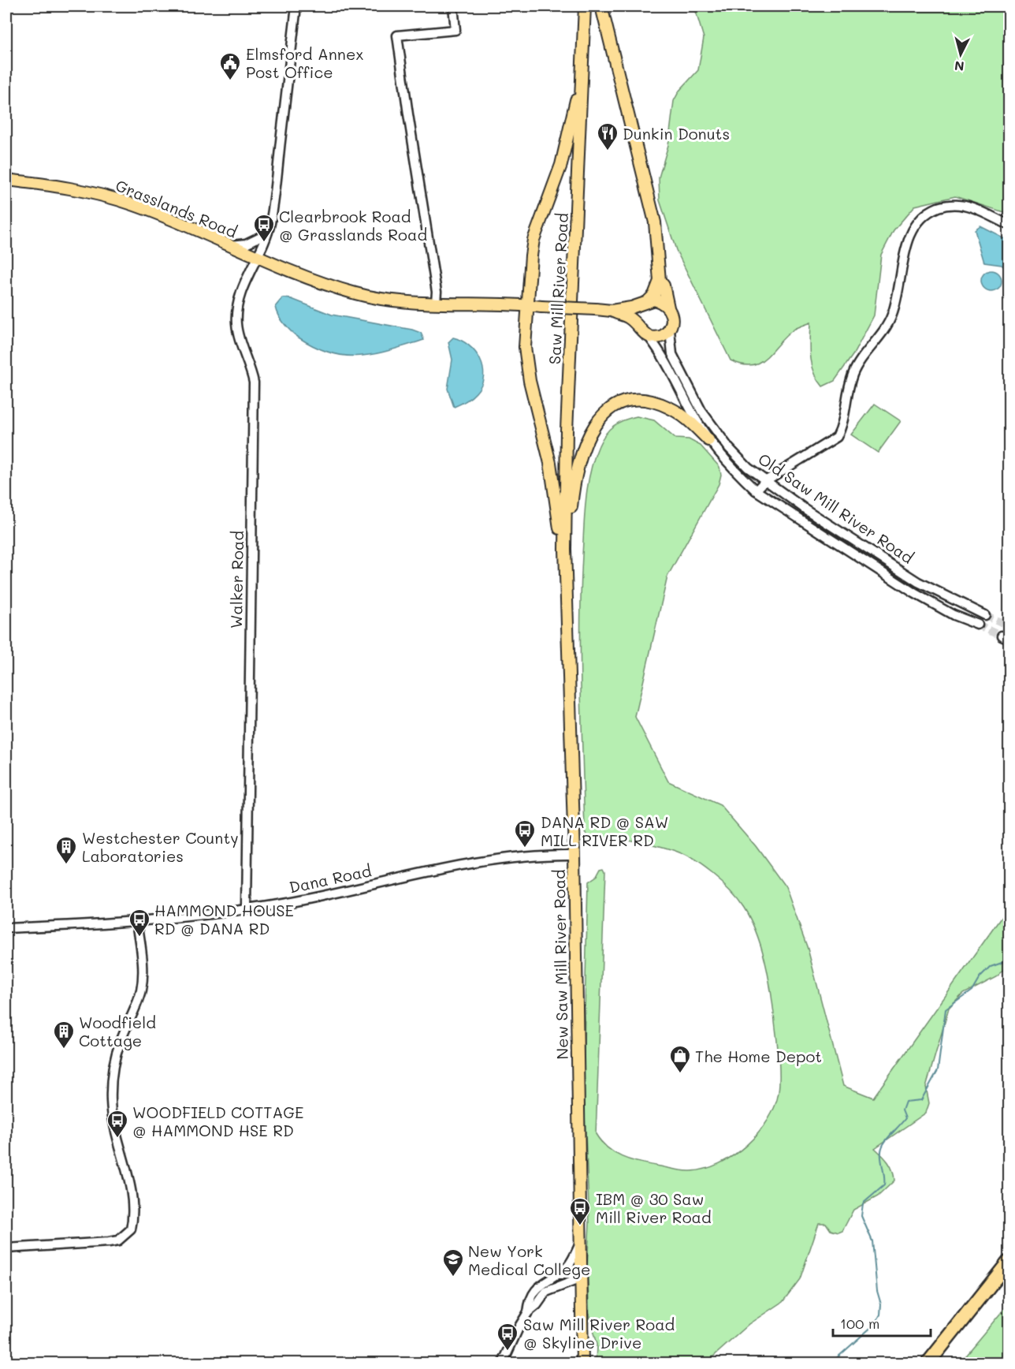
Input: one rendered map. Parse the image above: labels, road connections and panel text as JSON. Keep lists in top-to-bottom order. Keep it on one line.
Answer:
{"streets":{"main road":["Grasslands Road","Saw Mill River Road","Old Saw Mill River Road","New Saw Mill River Road"],"street":["Walker Road","Dana Road"]},"crossings":[["Grasslands Road","Old Saw Mill River Road"],["Grasslands Road","Walker Road"],["Saw Mill River Road","New Saw Mill River Road"],["Walker Road","Dana Road"],["Dana Road","New Saw Mill River Road"]],"places":{"public building":["Elmsford Annex Post Office"],"restaurant":["Dunkin Donuts"],"bus stop":["Clearbrook Road @ Grasslands Road","DANA RD @ SAW MILL RIVER RD","HAMMOND HOUSE RD @ DANA RD","WOODFIELD COTTAGE @ HAMMOND HSE RD","IBM @ 30 Saw Mill River Road","Saw Mill River Road @ Skyline Drive"],"building":["Westchester County Laboratories","Woodfield Cottage"],"shop":["The Home Depot"],"school or university":["New York Medical College"]},"scale_bar":"100 m","north":"bottom"}
